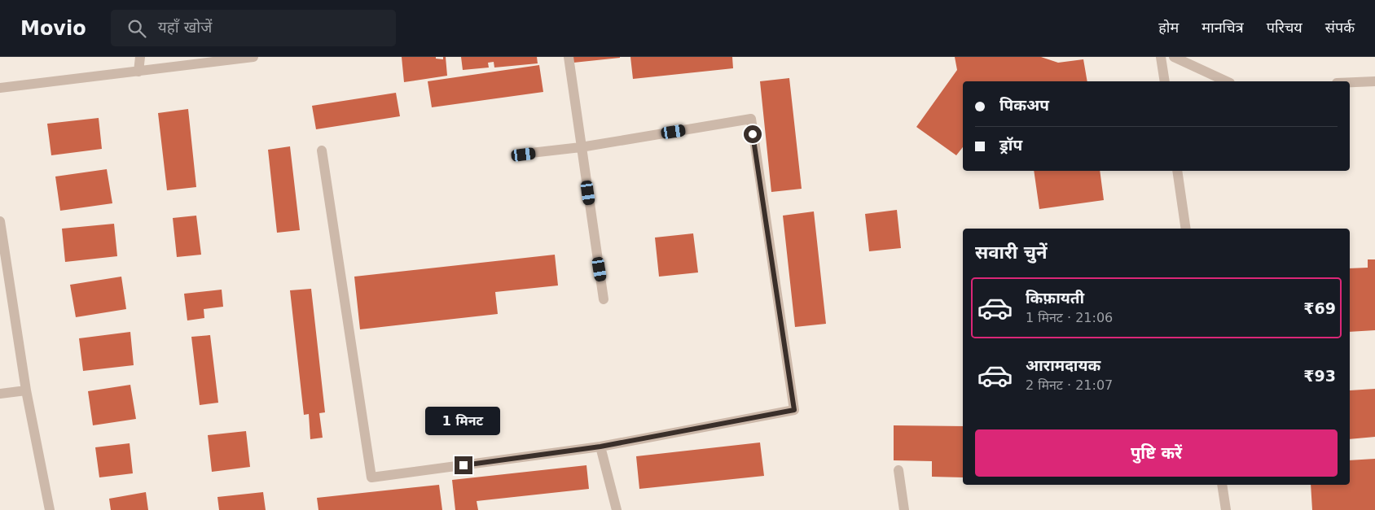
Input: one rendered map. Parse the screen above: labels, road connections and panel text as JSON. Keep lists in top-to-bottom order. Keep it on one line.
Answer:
{"page":{"header":"Movio","search":"यहाँ खोजें","nav":["होम","मानचित्र","परिचय","संपर्क"],"banner":["पिकअप","ड्रॉप"],"heading":"सवारी चुनें","list":[{"name":"किफ़ायती","note":"1 मिनट · 21:06","value":"₹69"},{"name":"आरामदायक","note":"2 मिनट · 21:07","value":"₹93"}],"bubble":"1 मिनट","buttons":"पुष्टि करें"}}
